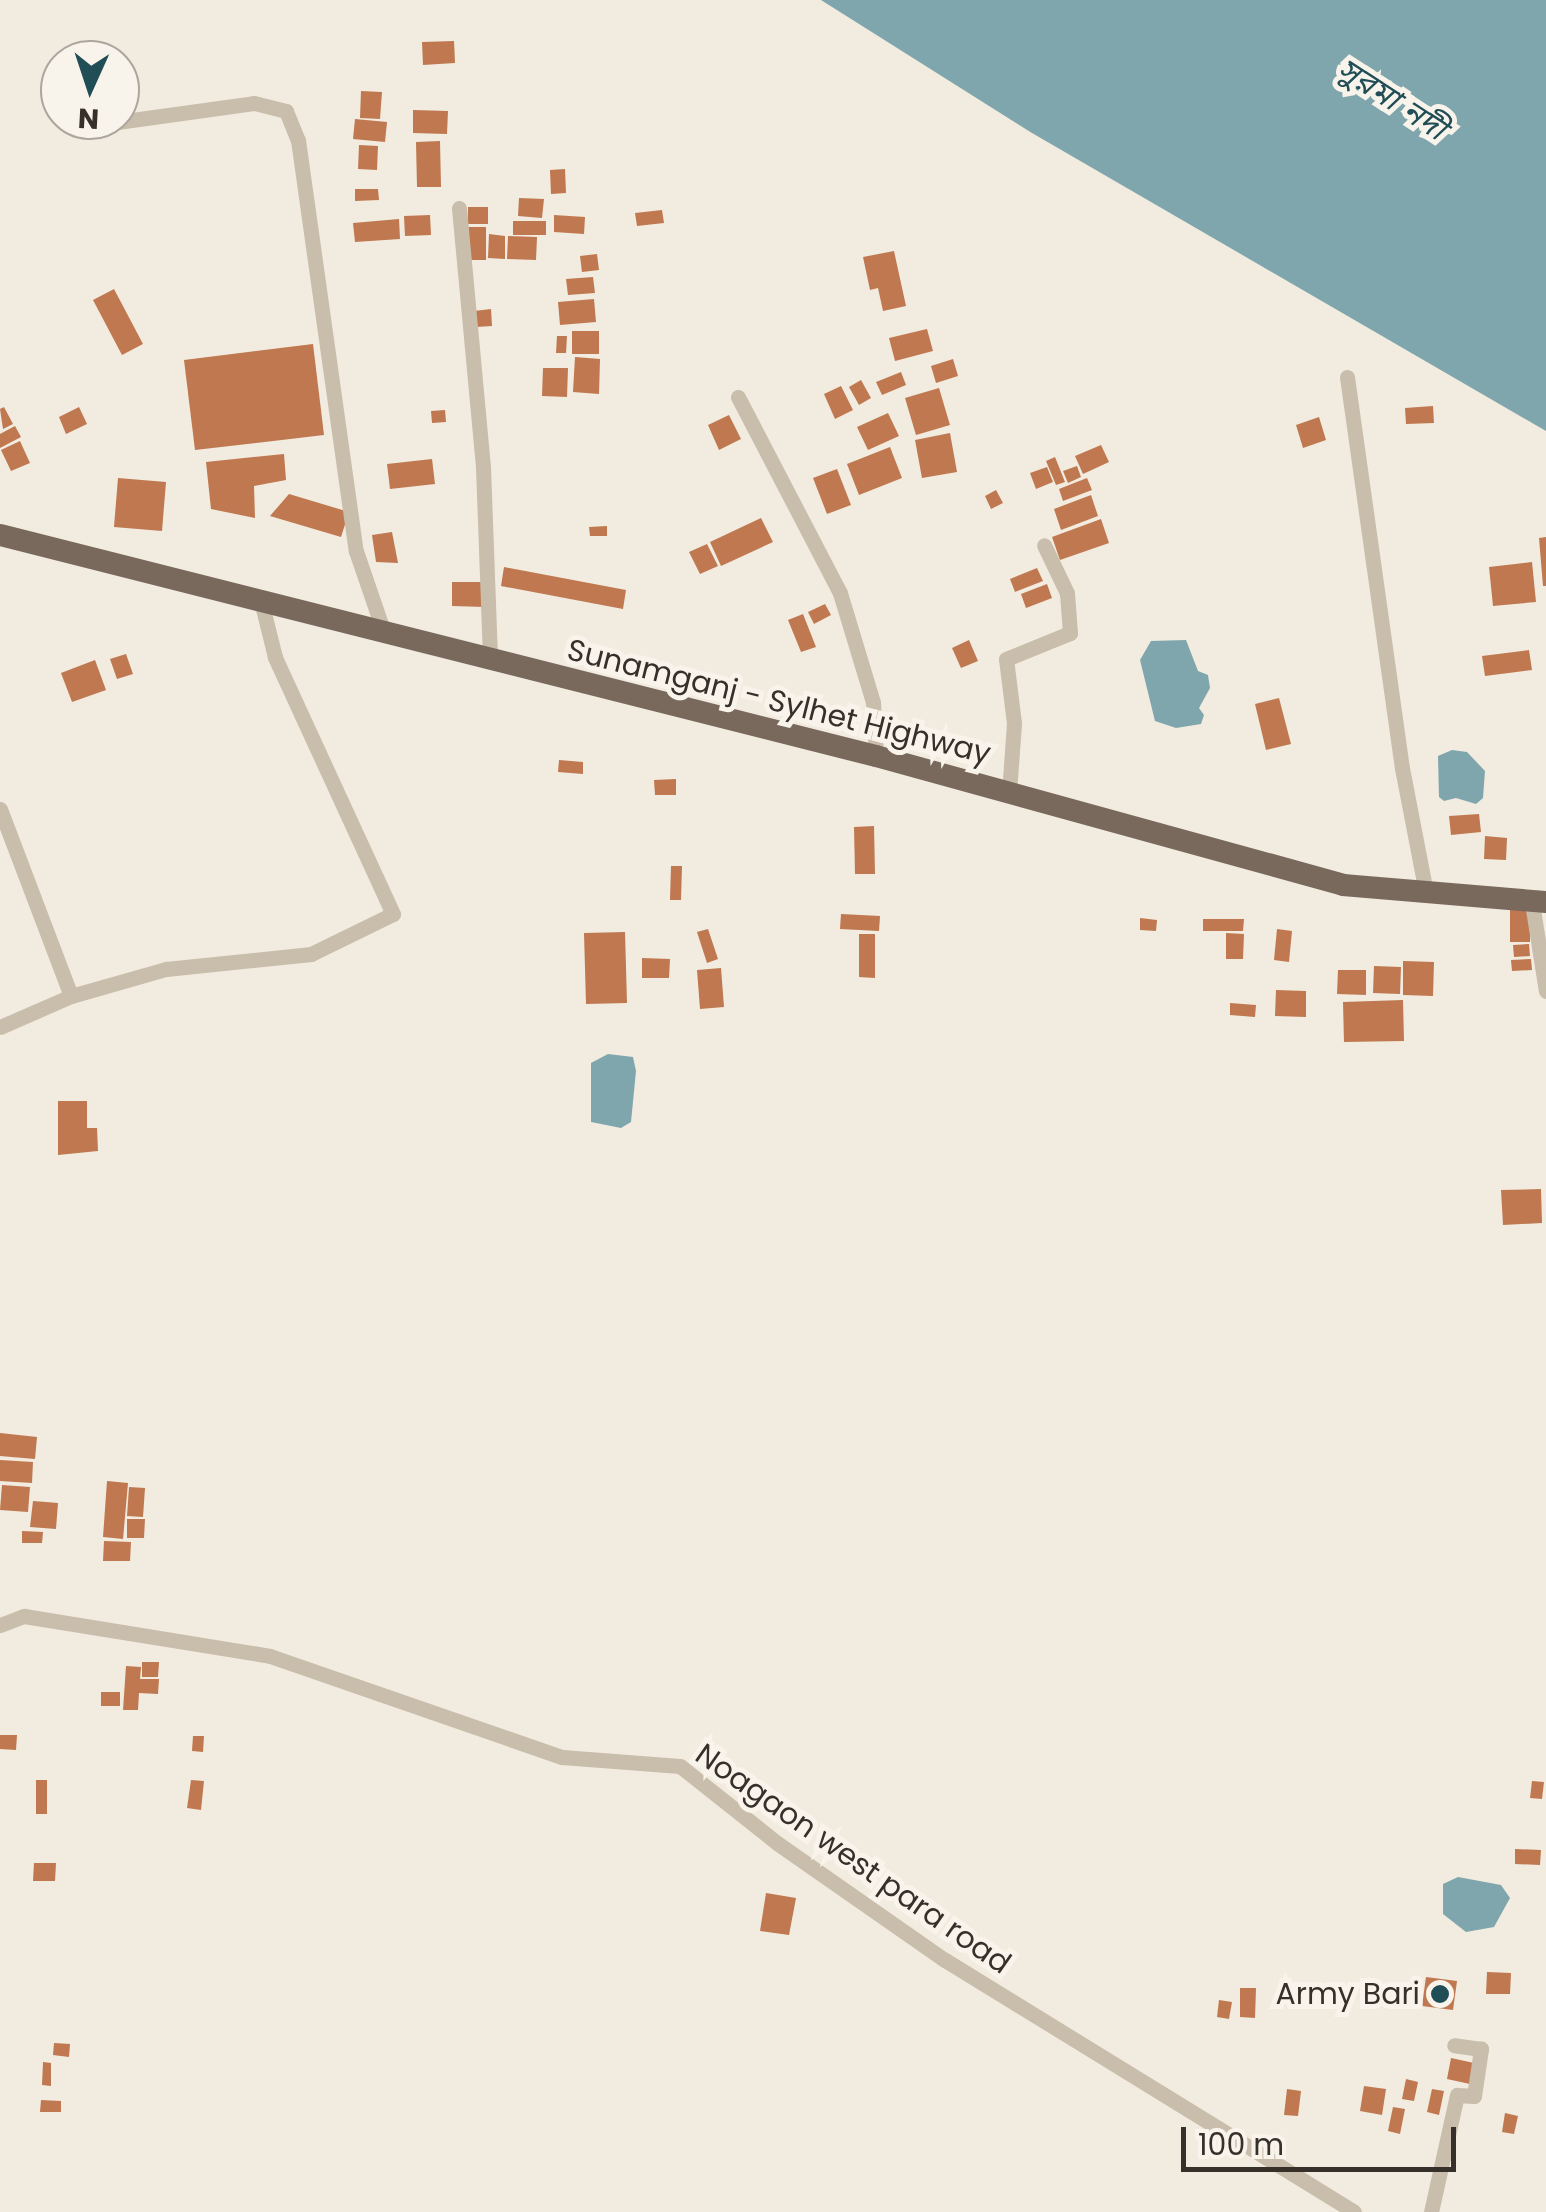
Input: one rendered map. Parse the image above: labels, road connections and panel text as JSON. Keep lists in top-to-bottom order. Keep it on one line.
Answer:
{"streets":{"main road":["Sunamganj - Sylhet Highway"],"street":["Noagaon west para road"]},"water":["সুরমা নদী"],"places":["Army Bari"],"scale_bar":"100 m","north":"bottom"}
